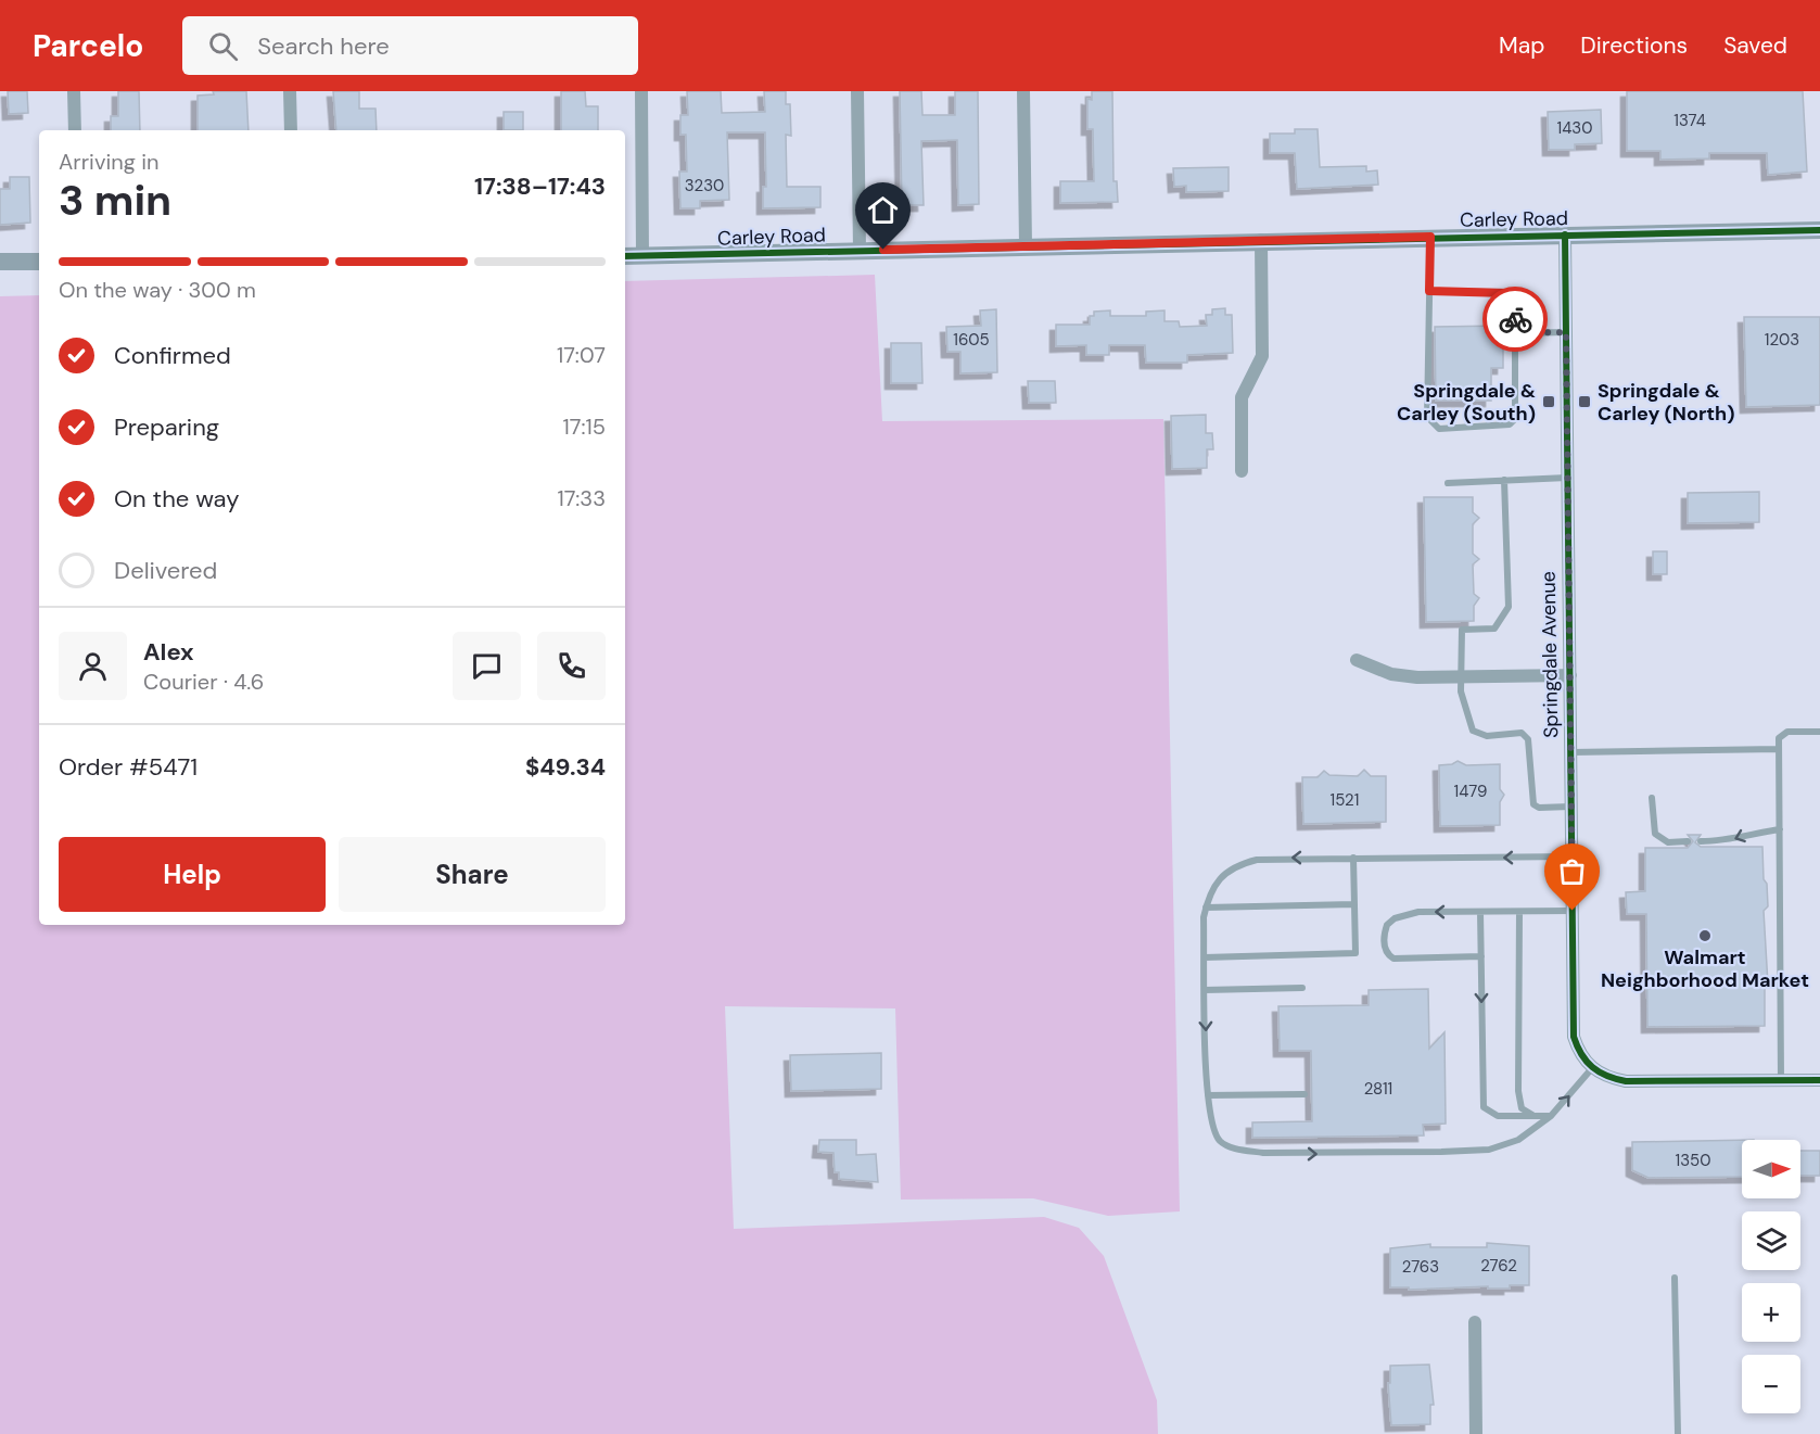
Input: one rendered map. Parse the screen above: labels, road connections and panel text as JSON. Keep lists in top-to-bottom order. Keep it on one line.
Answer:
{"streets":{"street":["Carley Road","Springdale Avenue"]},"crossings":[["Carley Road","Springdale Avenue"]],"places":{"transit":["Springdale & Carley (South)","Springdale & Carley (North)"],"other":["Walmart Neighborhood Market"]},"house_numbers":["1374","1430","3230","1605","1203","1479","1521","2811","1350","2762","2763"],"north":"right","page":{"header":"Parcelo","search":"Search here","nav":["Map","Directions","Saved"],"heading":["3 min","Arriving in","17:38–17:43"],"panel":["Alex","Courier · 4.6","Order #5471","$49.34"],"bar":"On the way · 300 m","list":[["Confirmed","17:07"],["Preparing","17:15"],["On the way","17:33"],"Delivered"],"buttons":["Help","Share"],"map_buttons":["+","−"]}}
